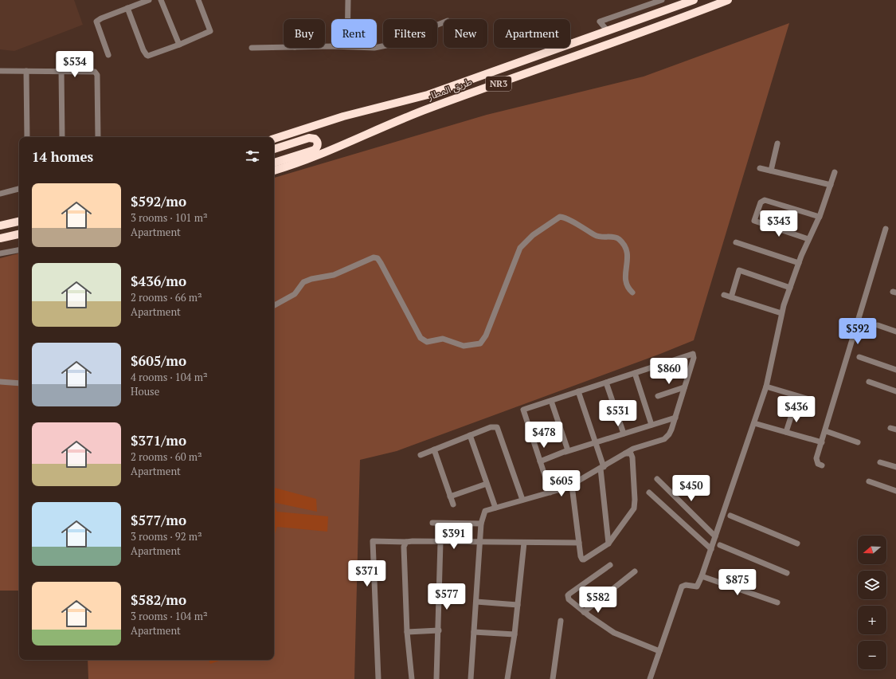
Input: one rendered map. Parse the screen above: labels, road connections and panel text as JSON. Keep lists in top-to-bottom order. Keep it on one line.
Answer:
{"streets":{"highway":["NR3","طريق المطار"]},"north":"left","page":{"chip":["Buy","Rent","Filters","New","Apartment"],"price":["$534","$343","$592","$860","$436","$531","$478","$605","$450","$391","$371","$875","$577","$582"],"heading":"14 homes","list":[{"name":"$592/mo","note":"3 rooms · 101 m² · Apartment"},{"name":"$436/mo","note":"2 rooms · 66 m² · Apartment"},{"name":"$605/mo","note":"4 rooms · 104 m² · House"},{"name":"$371/mo","note":"2 rooms · 60 m² · Apartment"},{"name":"$577/mo","note":"3 rooms · 92 m² · Apartment"},{"name":"$582/mo","note":"3 rooms · 104 m² · Apartment"}],"map_buttons":["+","−"]}}
